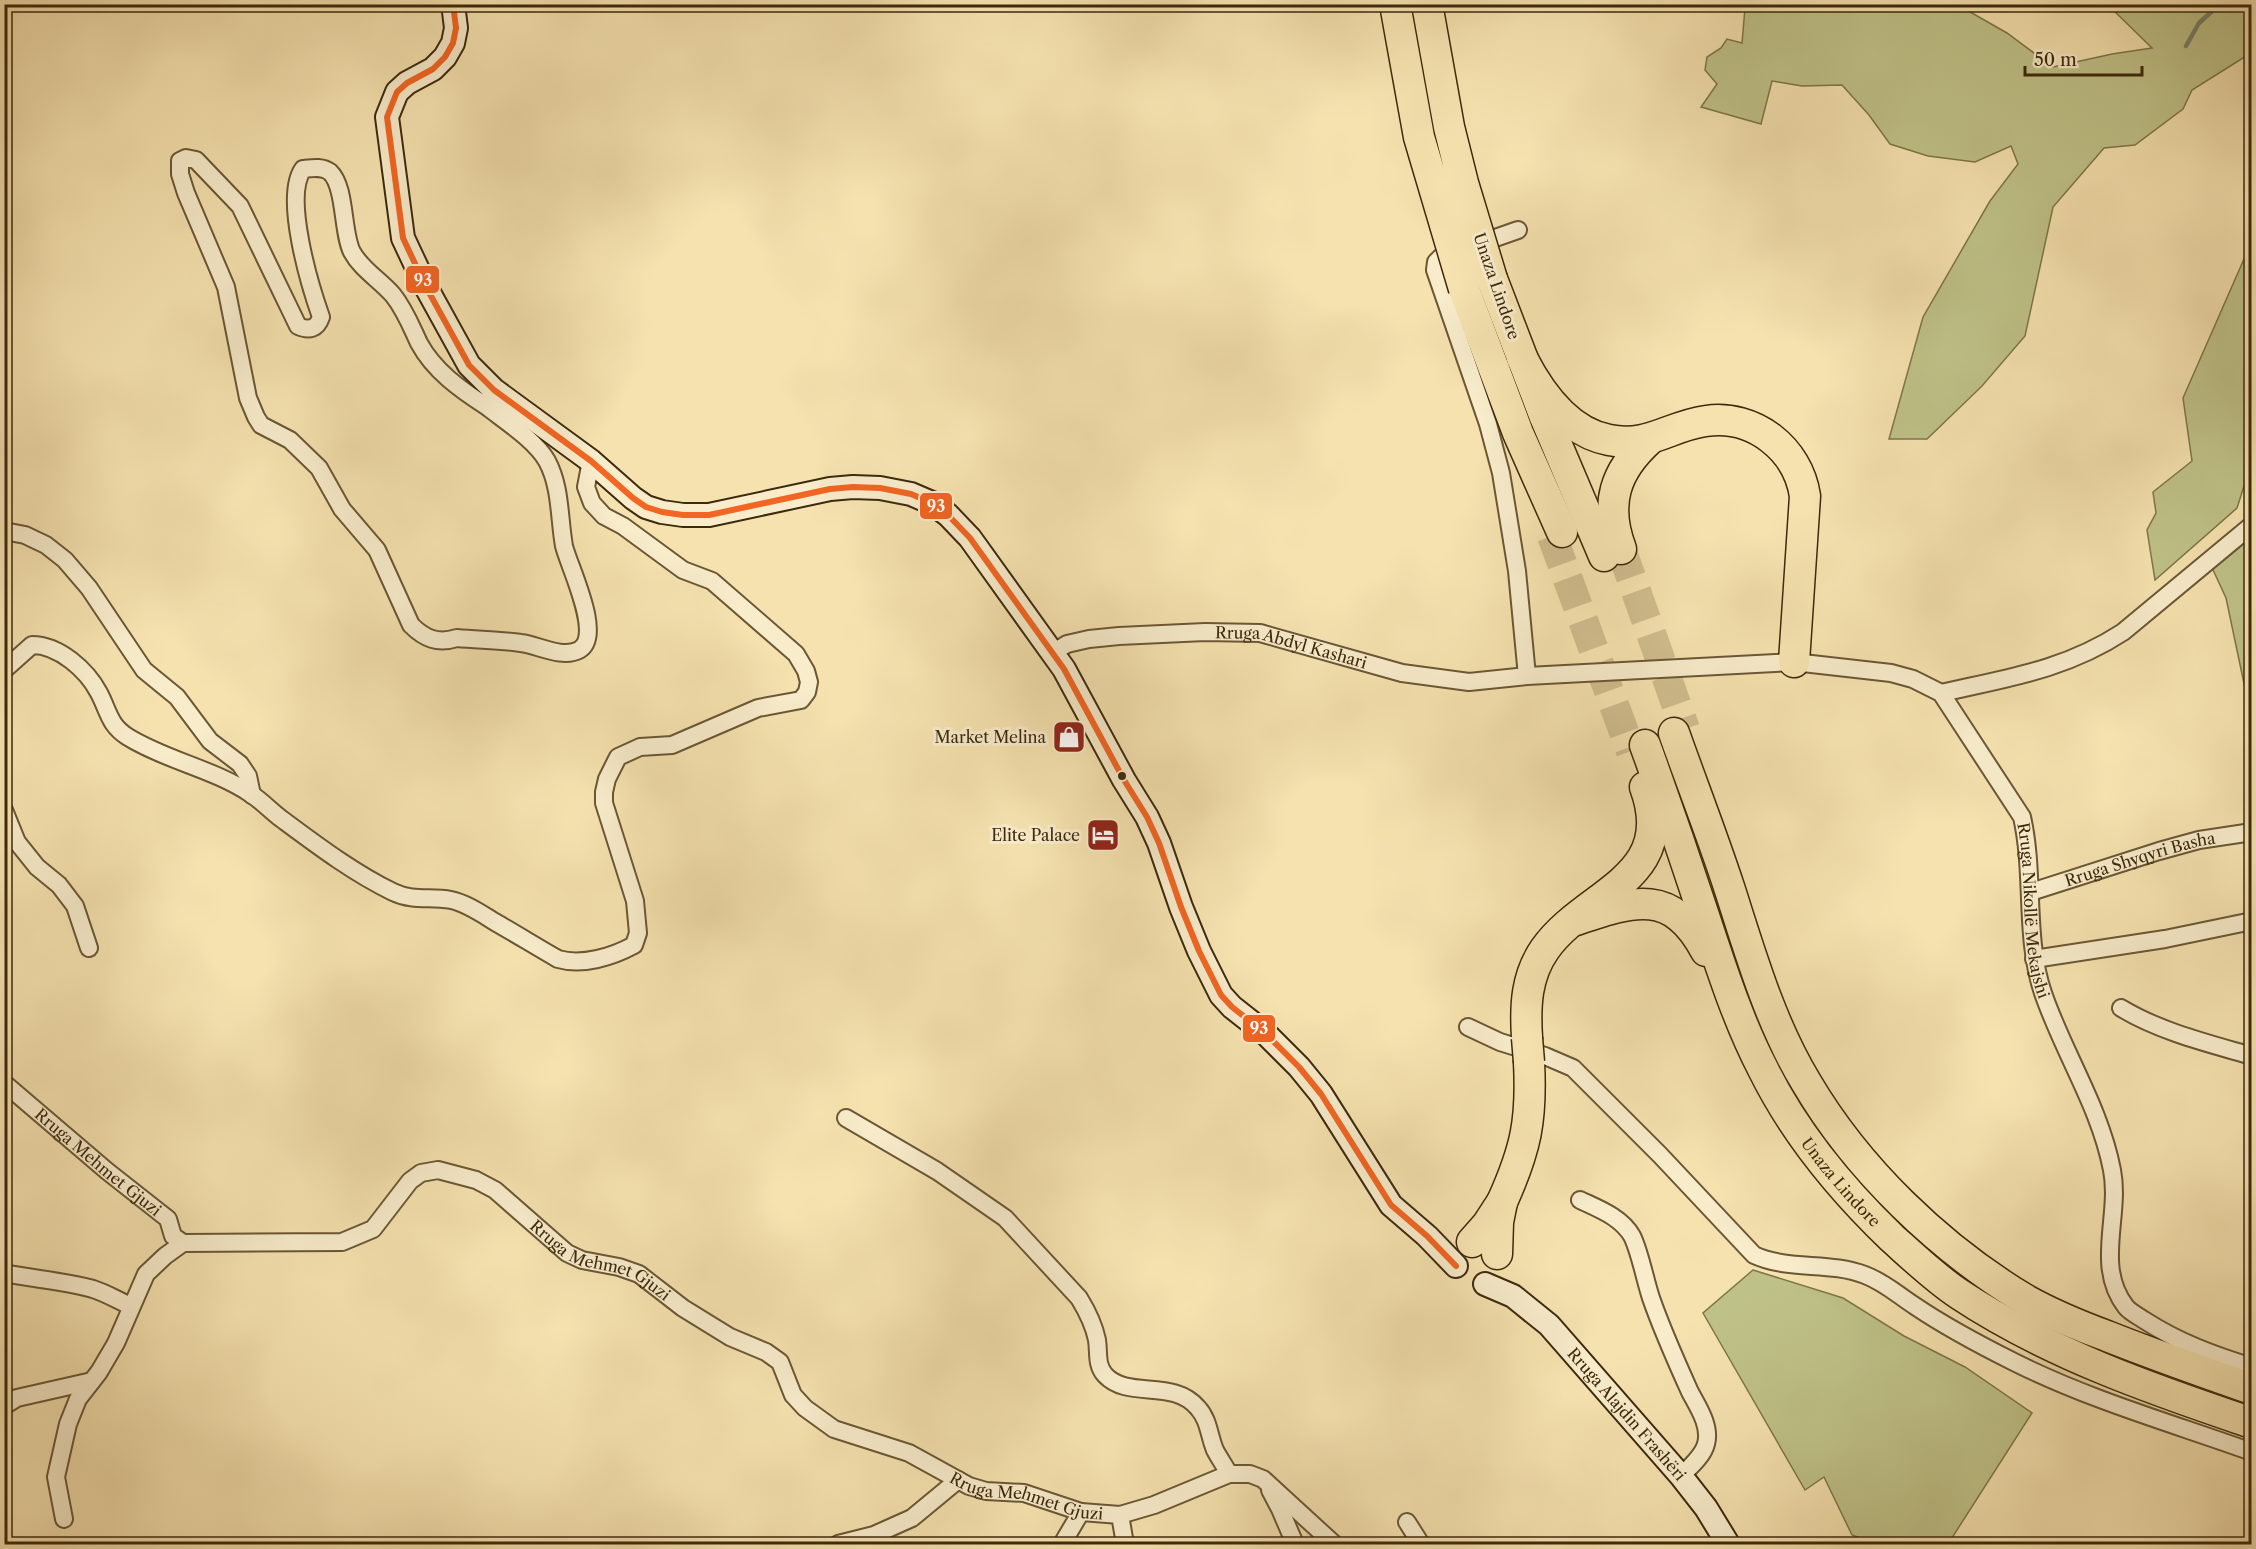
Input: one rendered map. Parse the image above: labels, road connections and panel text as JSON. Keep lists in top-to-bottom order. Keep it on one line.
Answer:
{"streets":{"highway":["Unaza Lindore"],"main road":["Rruga Alajdin Frashëri"],"street":["Rruga Abdyl Kashari","Rruga Shyqyri Basha","Rruga Nikollë Mekajshi","Rruga Mehmet Gjuzi"]},"crossings":[["Rruga Abdyl Kashari","Rruga Alajdin Frashëri"],["Rruga Shyqyri Basha","Rruga Nikollë Mekajshi"]],"places":{"shop":["Market Melina"],"hotel":["Elite Palace"]},"lines":["transit line 93"],"scale_bar":"50 m"}
